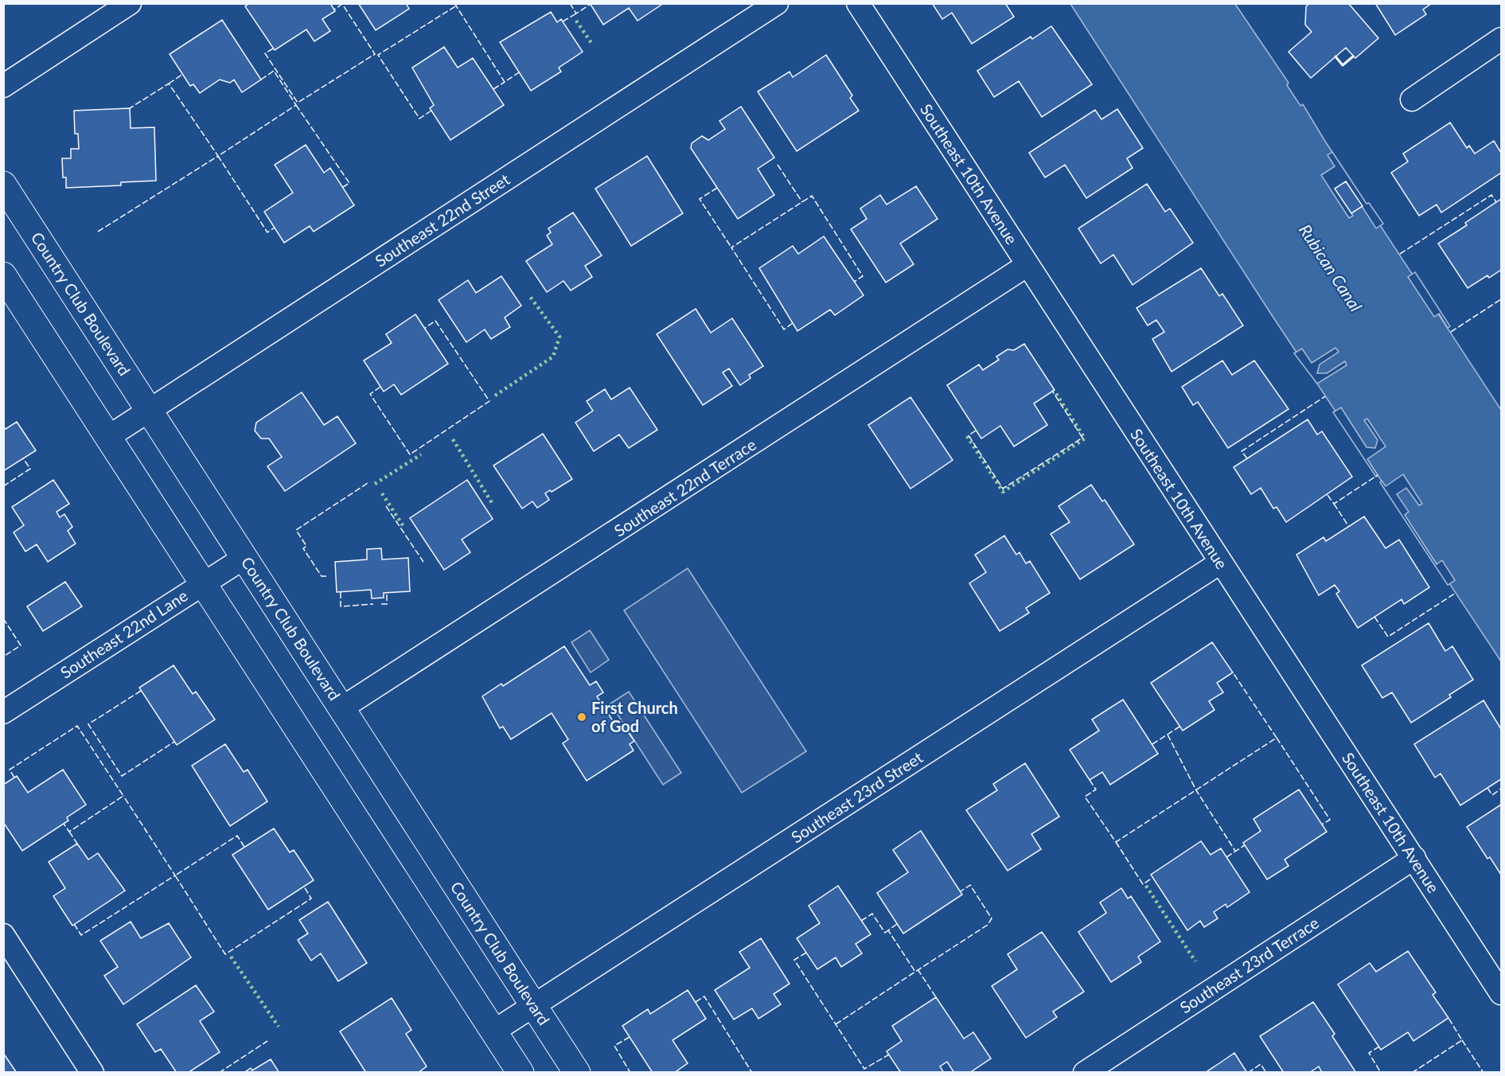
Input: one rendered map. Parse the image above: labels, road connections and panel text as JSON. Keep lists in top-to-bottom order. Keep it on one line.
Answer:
{"streets":{"main road":["Country Club Boulevard"],"street":["Southeast 10th Avenue","Southeast 22nd Street","Southeast 22nd Terrace","Southeast 22nd Lane","Southeast 23rd Street","Southeast 23rd Terrace"]},"crossings":[["Southeast 10th Avenue","Southeast 22nd Terrace"],["Southeast 10th Avenue","Southeast 23rd Street"],["Southeast 10th Avenue","Southeast 23rd Terrace"],["Southeast 22nd Street","Country Club Boulevard"],["Country Club Boulevard","Southeast 22nd Terrace"],["Country Club Boulevard","Southeast 22nd Lane"],["Country Club Boulevard","Southeast 23rd Street"]],"water":["Rubican Canal"],"places":["First Church of God"]}
